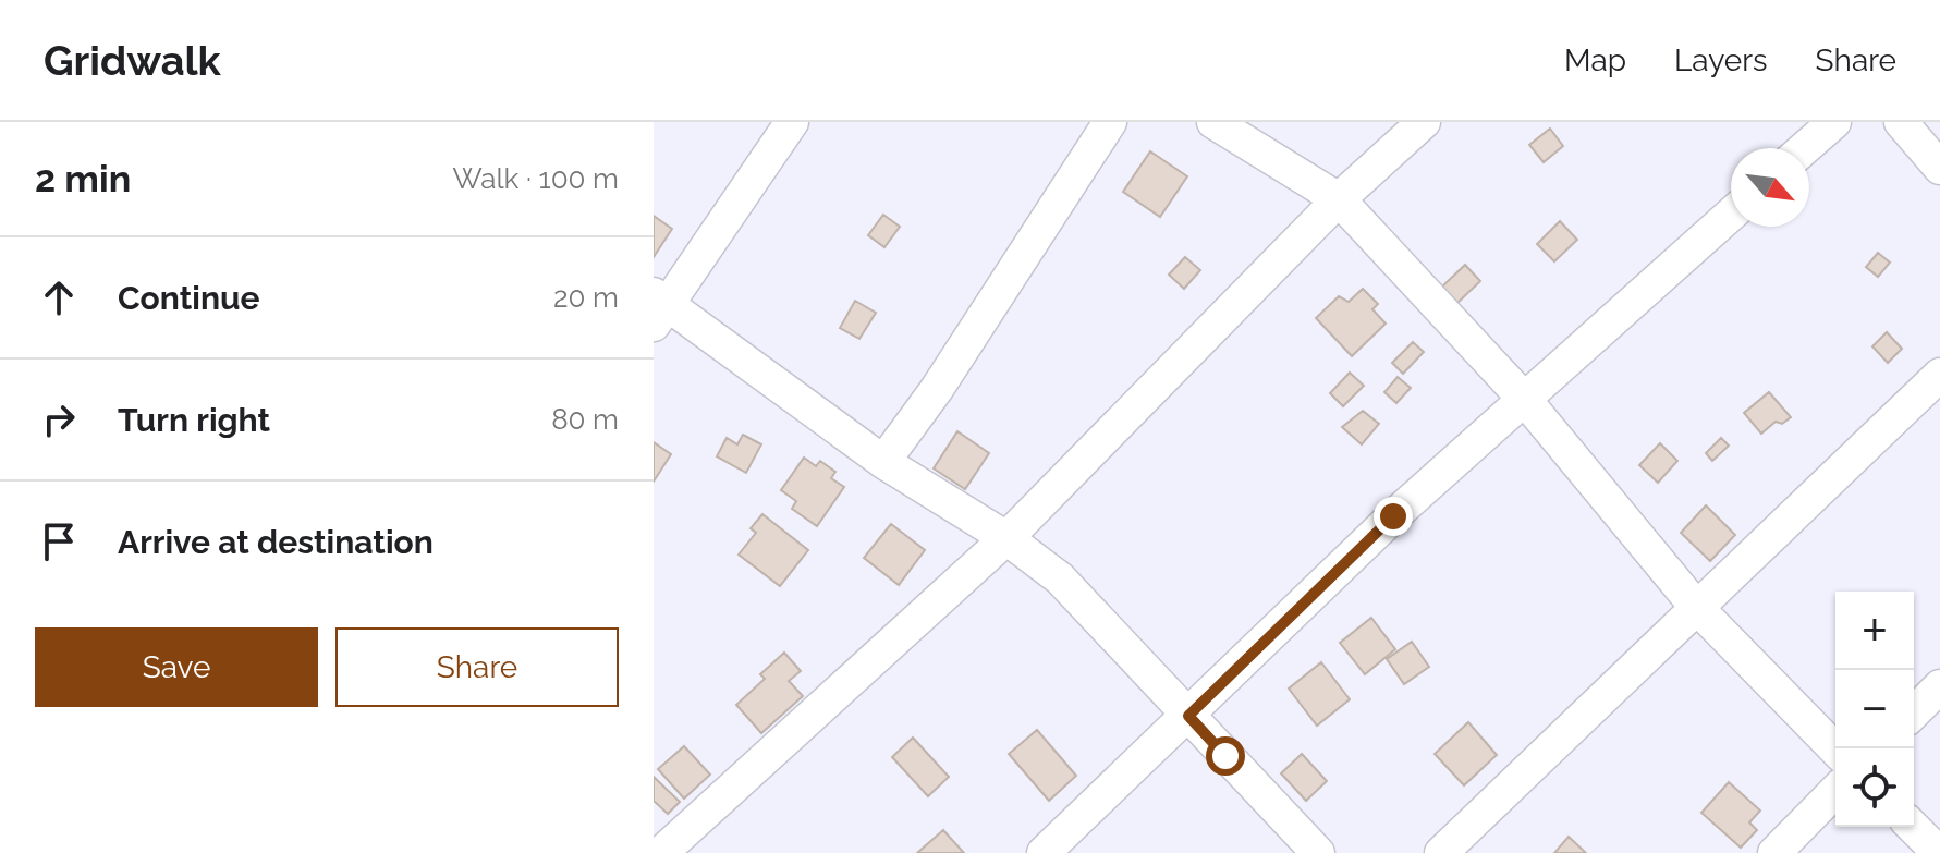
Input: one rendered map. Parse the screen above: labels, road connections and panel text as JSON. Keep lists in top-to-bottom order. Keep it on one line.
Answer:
{"north":"bottom right","page":{"header":"Gridwalk","nav":["Map","Layers","Share"],"heading":["2 min","Walk · 100 m"],"list":[["Continue","20 m"],["Turn right","80 m"],"Arrive at destination"],"map_buttons":["+","−"],"buttons":["Save","Share"]}}
